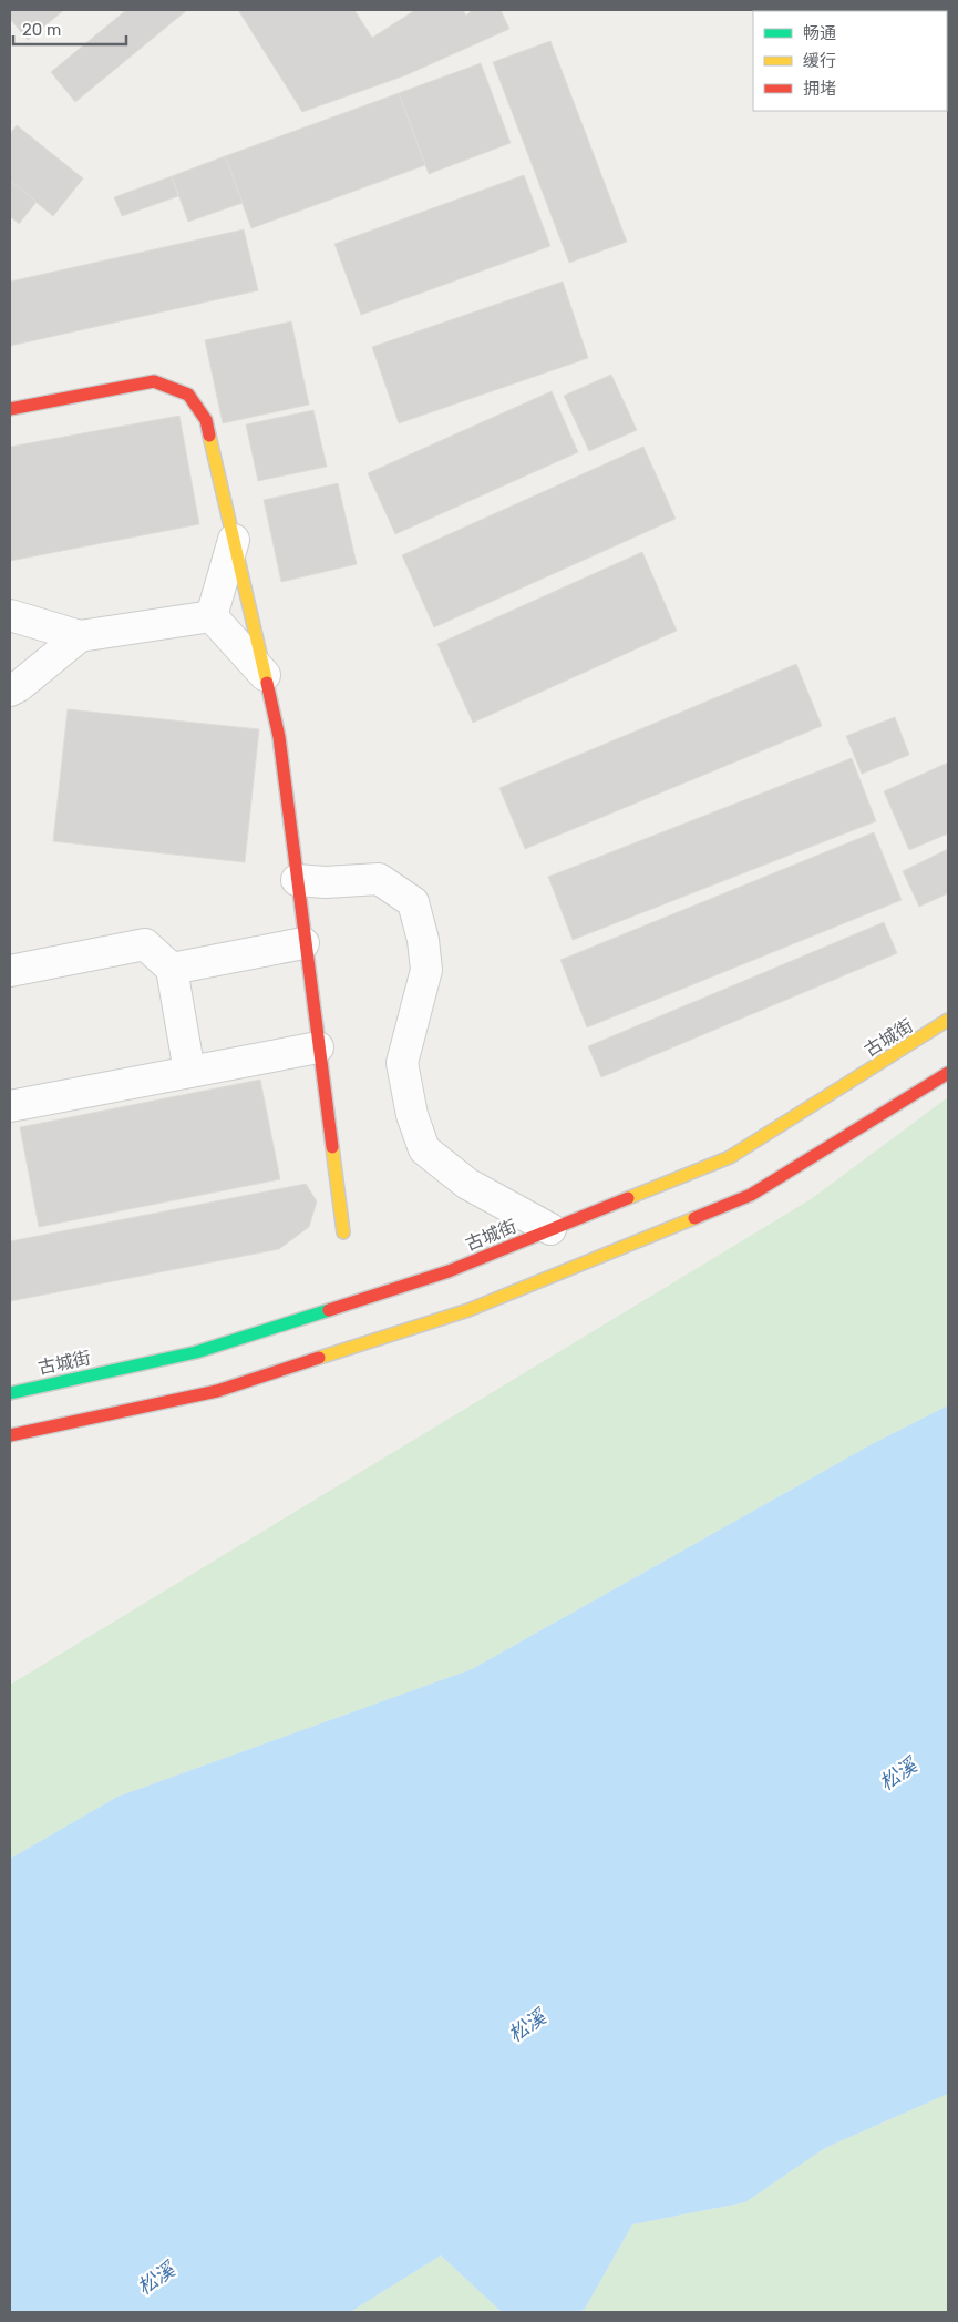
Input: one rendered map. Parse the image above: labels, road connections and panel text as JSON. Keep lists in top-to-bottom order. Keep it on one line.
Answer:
{"streets":{"main road":["古城街"]},"water":["松溪"],"legend":["畅通","缓行","拥堵"],"scale_bar":"20 m"}
